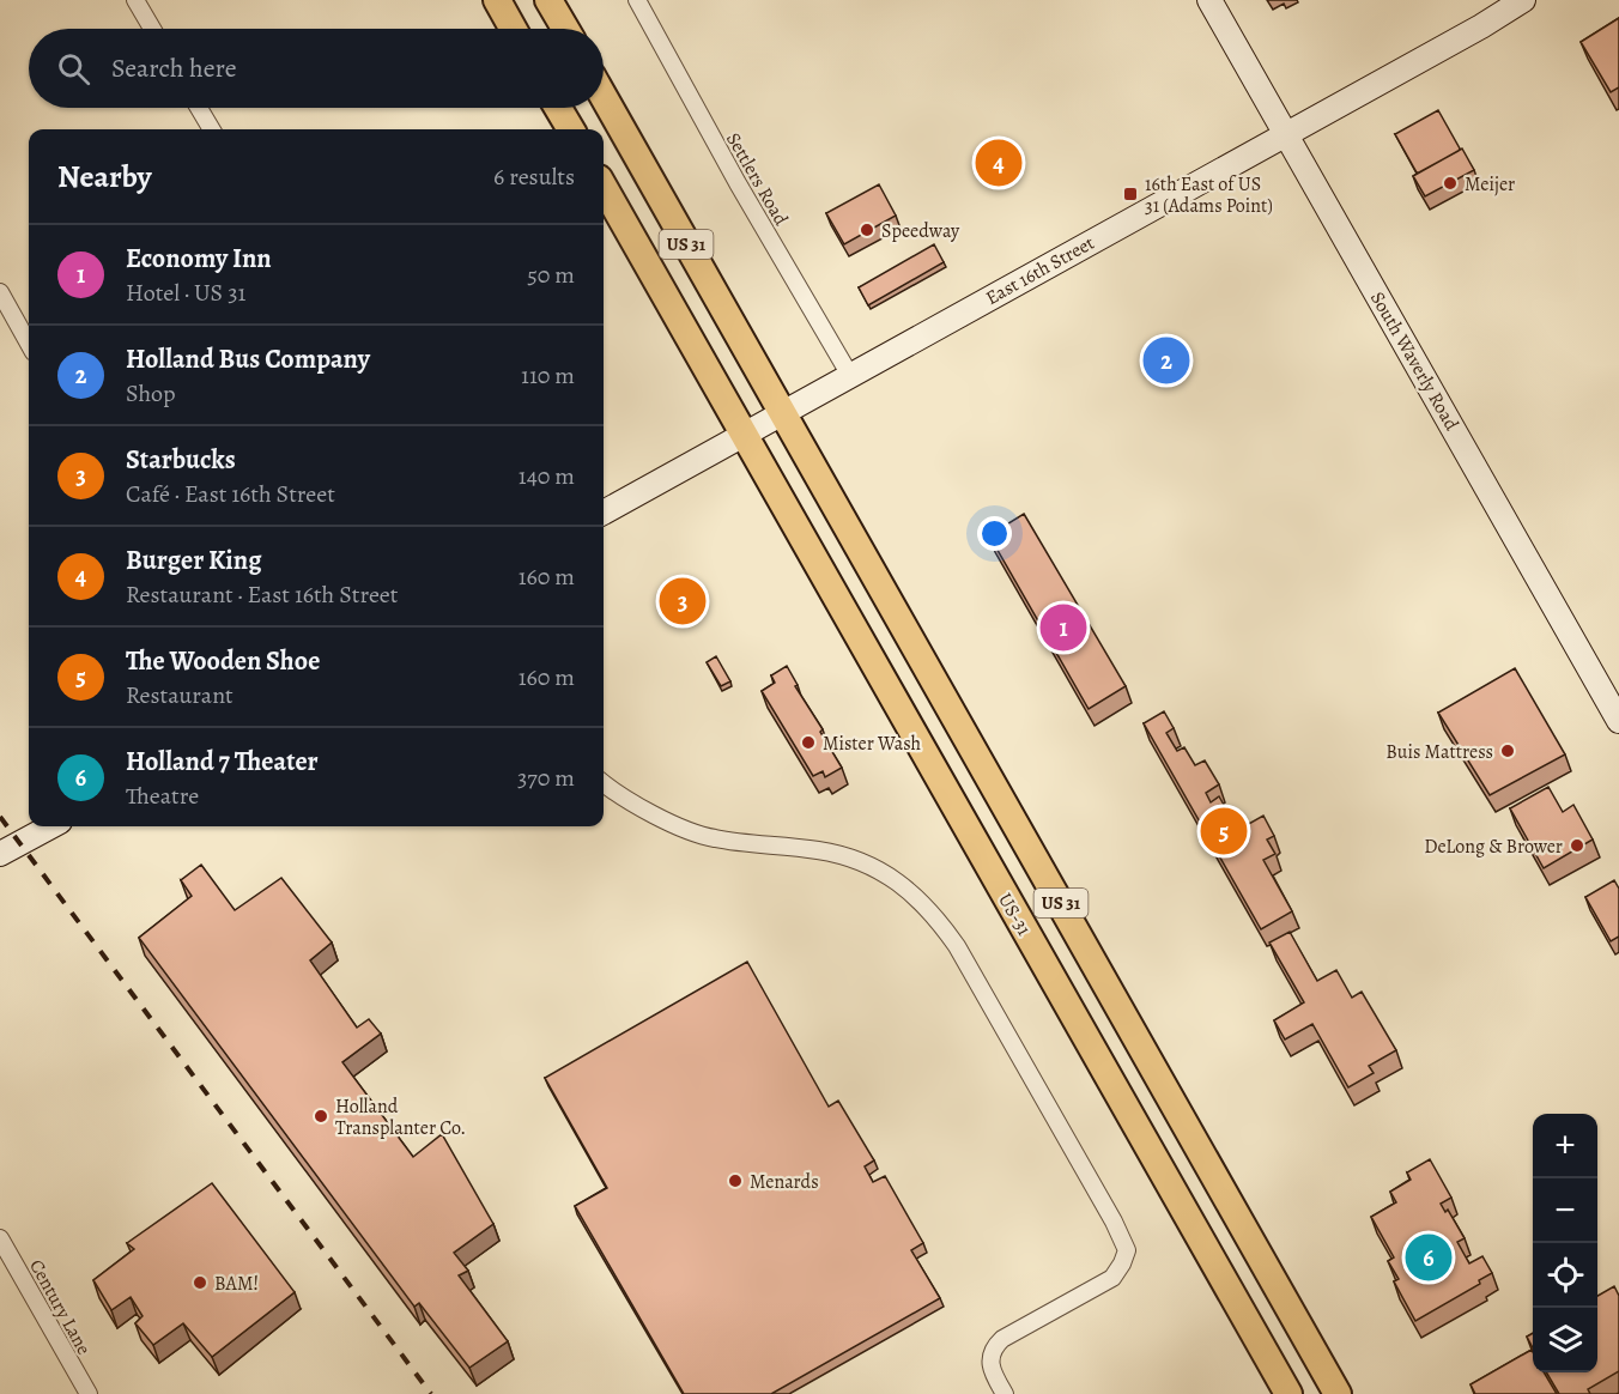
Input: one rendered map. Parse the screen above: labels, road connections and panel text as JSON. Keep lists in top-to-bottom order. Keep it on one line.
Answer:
{"streets":{"highway":["US 31","US-31"],"main road":["East 16th Street","South Waverly Road"],"street":["Settlers Road","Century Lane"]},"crossings":[["Settlers Road","East 16th Street"],["US 31","East 16th Street"],["US 31","US-31"],["East 16th Street","South Waverly Road"],["East 16th Street","US-31"]],"places":{"other":["Meijer","Speedway","Mister Wash","Buis Mattress","DeLong & Brower","Holland Transplanter Co.","Menards","BAM!"],"transit":["16th East of US 31 (Adams Point)"]},"page":{"search":"Search here","heading":["Nearby","6 results"],"pins":["4","2","3","1","5","6"],"list":[{"mark":"1","name":"Economy Inn","note":"Hotel · US 31","value":"50 m"},{"mark":"2","name":"Holland Bus Company","note":"Shop","value":"110 m"},{"mark":"3","name":"Starbucks","note":"Café · East 16th Street","value":"140 m"},{"mark":"4","name":"Burger King","note":"Restaurant · East 16th Street","value":"160 m"},{"mark":"5","name":"The Wooden Shoe","note":"Restaurant","value":"160 m"},{"mark":"6","name":"Holland 7 Theater","note":"Theatre","value":"370 m"}],"map_buttons":["+","−"]}}
